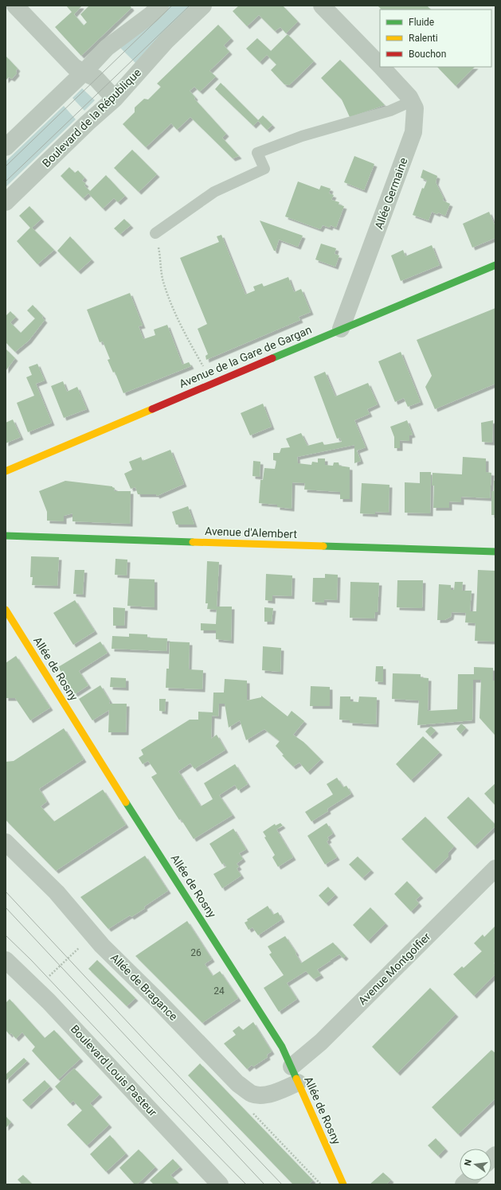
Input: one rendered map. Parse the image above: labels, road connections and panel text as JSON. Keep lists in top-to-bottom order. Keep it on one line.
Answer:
{"streets":{"street":["Boulevard de la République","Allée Germaine","Avenue de la Gare de Gargan","Avenue d'Alembert","Allée de Rosny","Avenue Montgolfier","Allée de Bragance","Boulevard Louis Pasteur"]},"crossings":[["Allée Germaine","Avenue de la Gare de Gargan"],["Allée de Rosny","Avenue Montgolfier"],["Allée de Rosny","Allée de Bragance"],["Avenue Montgolfier","Allée de Bragance"]],"house_numbers":["26","24"],"legend":["Fluide","Ralenti","Bouchon"],"north":"left"}
